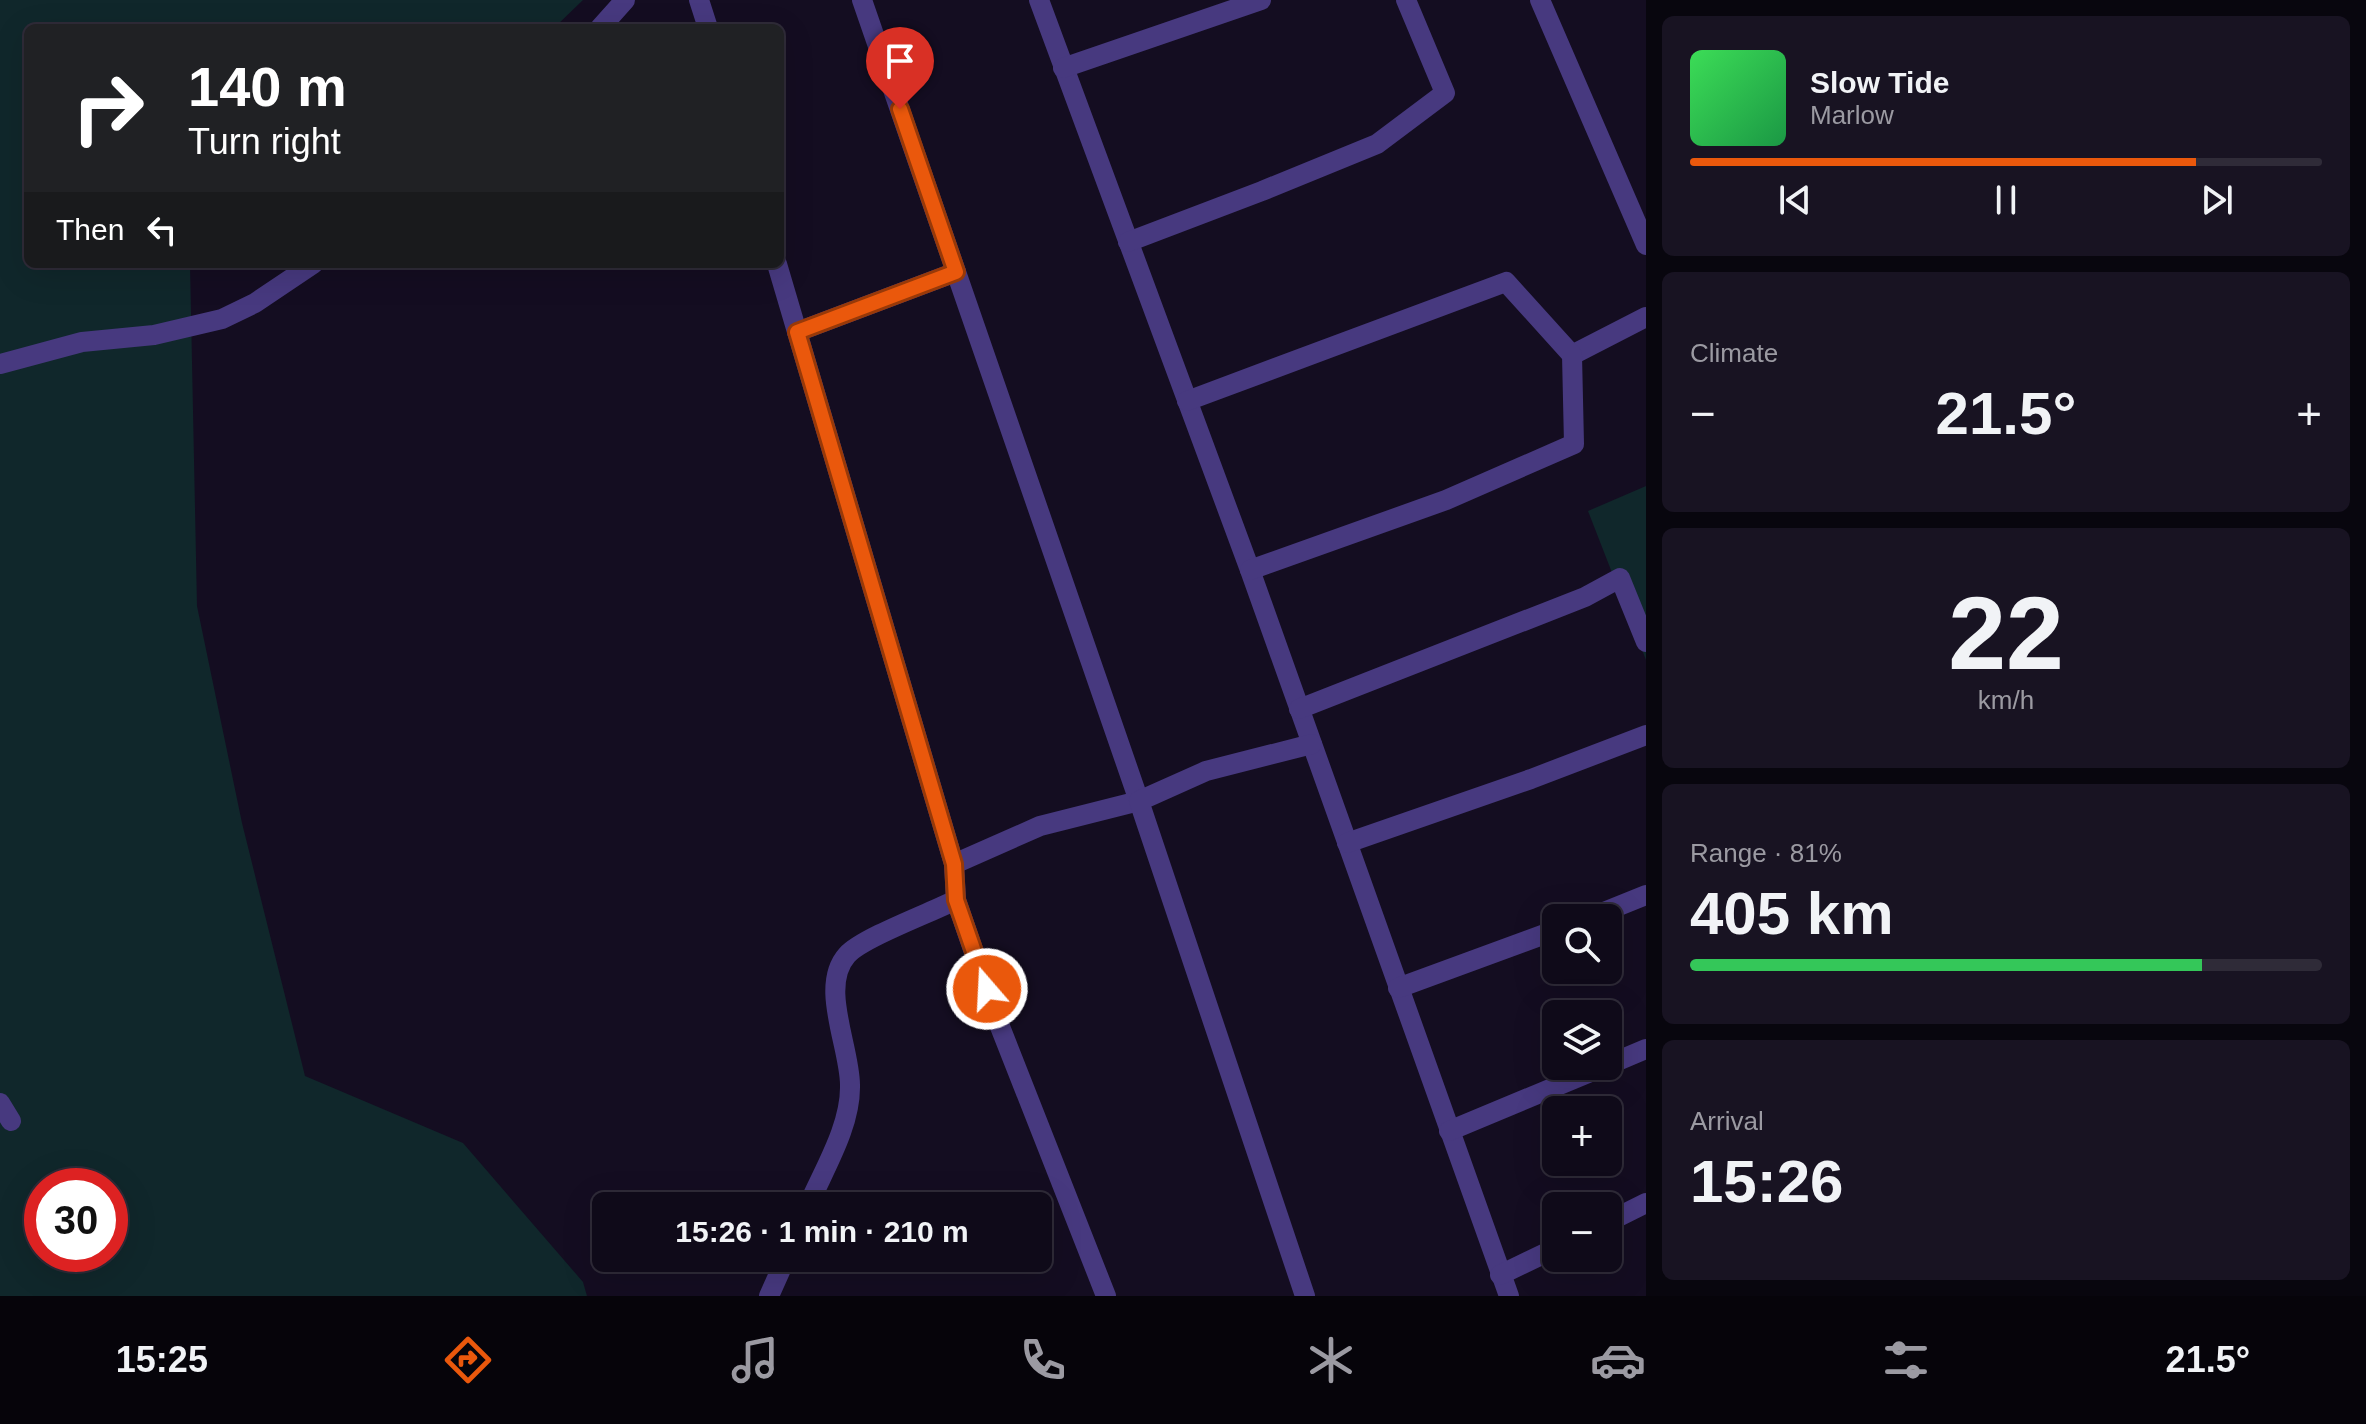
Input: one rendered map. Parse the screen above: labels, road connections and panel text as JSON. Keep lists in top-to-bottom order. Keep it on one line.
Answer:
{"page":{"turn":["140 m","Turn right"],"song":["Slow Tide","Marlow"],"then":"Then","tile":["Climate",["22","km/h"],["Range · 81%","405 km"],["Arrival","15:26"]],"heat":["−","21.5°","+"],"map_buttons":["+","−"],"limit":"30","trip":"15:26 · 1 min · 210 m","tabs":["15:25","21.5°"]}}
